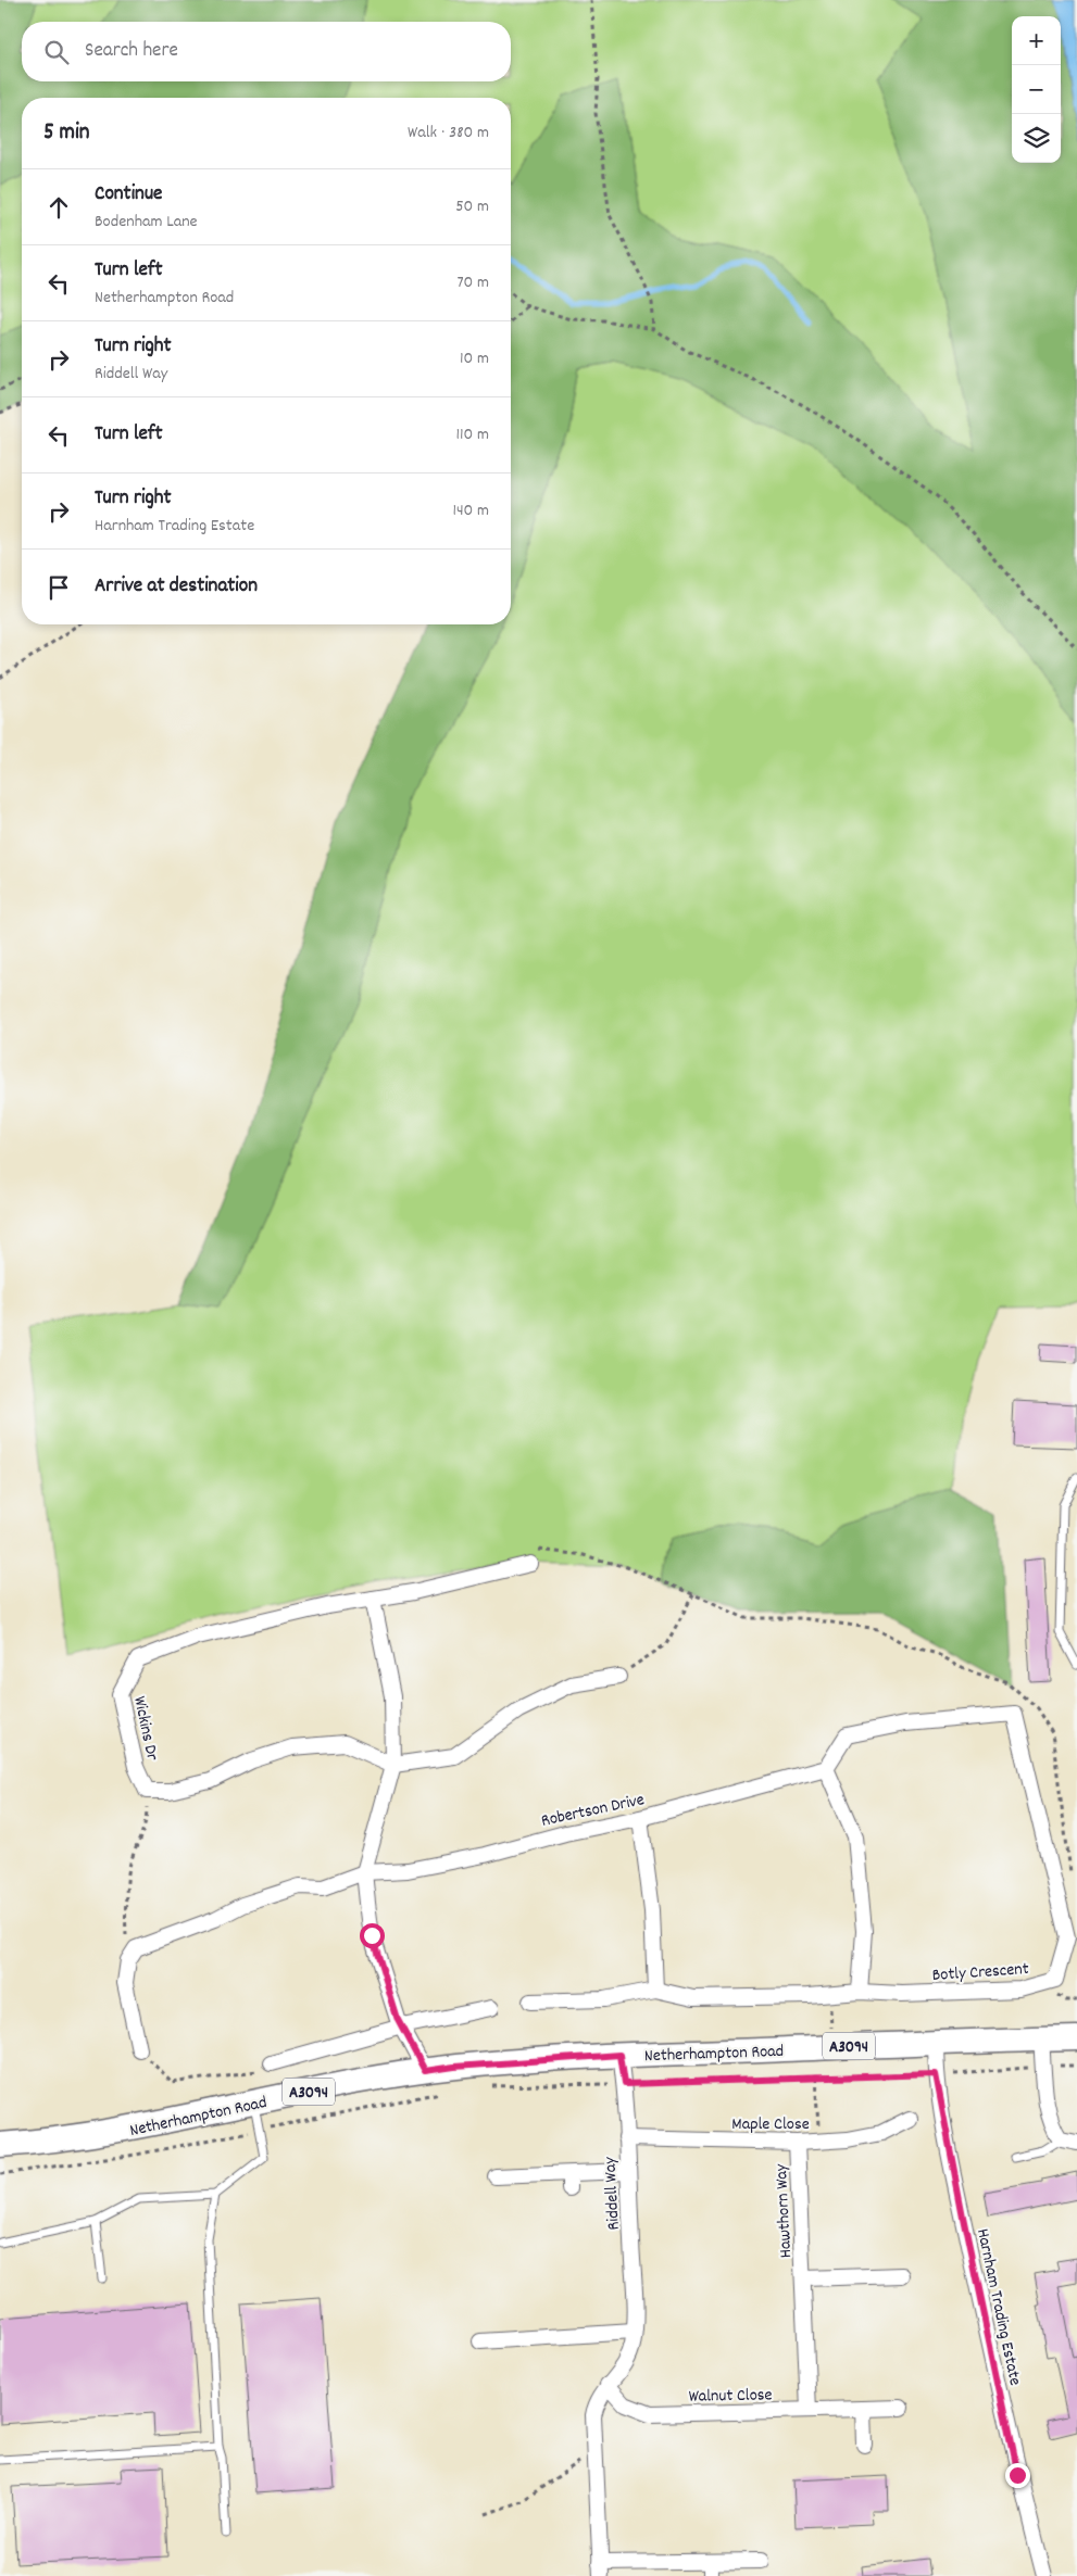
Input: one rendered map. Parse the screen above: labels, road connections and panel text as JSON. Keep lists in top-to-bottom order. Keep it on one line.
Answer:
{"streets":{"main road":["A3094","Netherhampton Road"],"street":["Wickins Dr","Robertson Drive","Botly Crescent","Maple Close","Riddell Way","Hawthorn Way","Harnham Trading Estate","Walnut Close"]},"crossings":[["Robertson Drive","Botly Crescent"],["Netherhampton Road","Riddell Way"],["Netherhampton Road","Harnham Trading Estate"],["Maple Close","Riddell Way"],["Maple Close","Hawthorn Way"],["Riddell Way","Walnut Close"],["Hawthorn Way","Walnut Close"]],"page":{"map_buttons":["+","−"],"search":"Search here","heading":["5 min","Walk · 380 m"],"list":[["Continue","Bodenham Lane","50 m"],["Turn left","Netherhampton Road","70 m"],["Turn right","Riddell Way","10 m"],["Turn left","110 m"],["Turn right","Harnham Trading Estate","140 m"],"Arrive at destination"]}}
